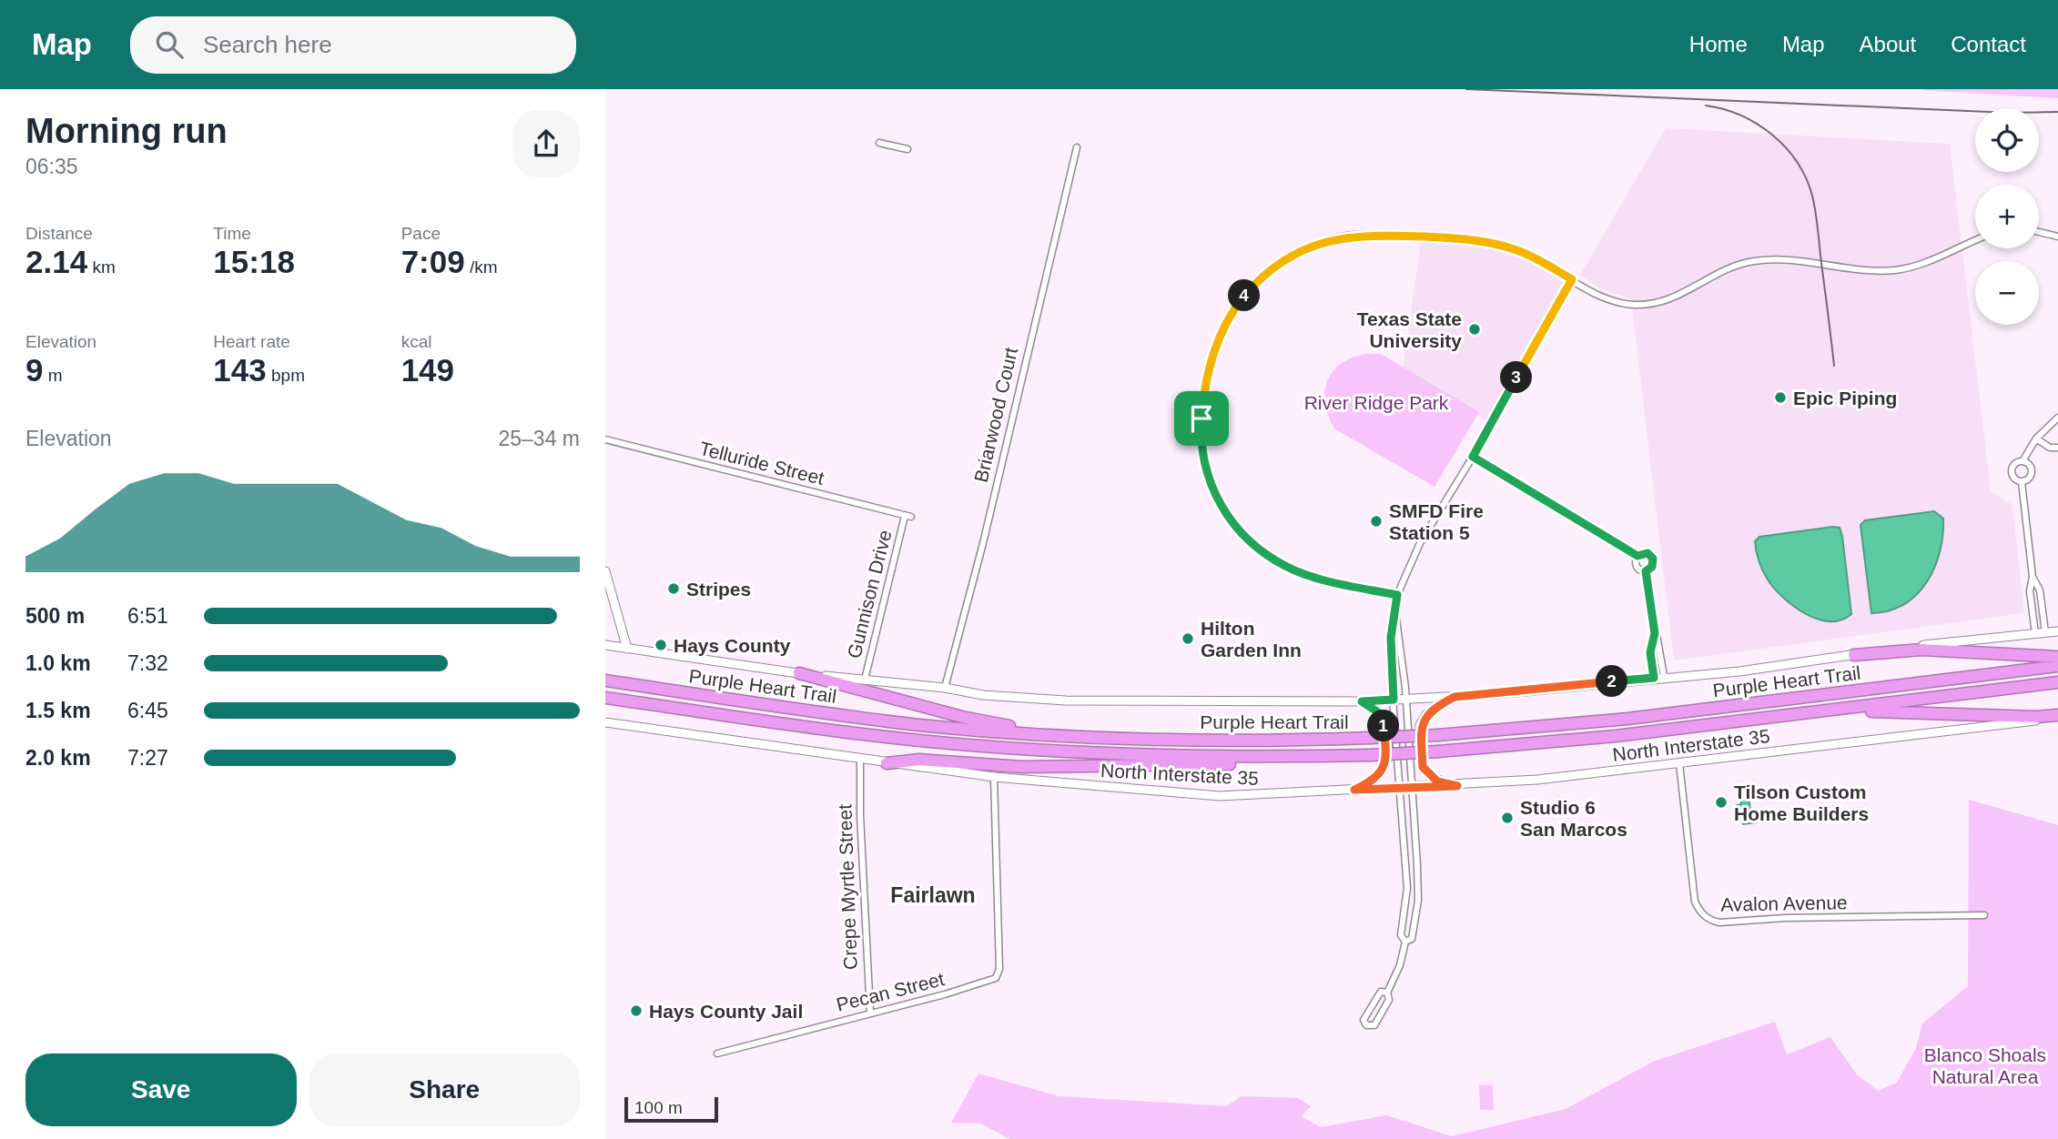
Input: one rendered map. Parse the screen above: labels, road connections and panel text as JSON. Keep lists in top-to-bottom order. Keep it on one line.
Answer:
{"streets":{"highway":["Purple Heart Trail"],"main road":["North Interstate 35"],"street":["Briarwood Court","Telluride Street","Gunnison Drive","Crepe Myrtle Street","Avalon Avenue","Pecan Street"]},"crossings":[["Telluride Street","Gunnison Drive"],["North Interstate 35","Crepe Myrtle Street"],["North Interstate 35","Avalon Avenue"],["North Interstate 35","Pecan Street"],["Crepe Myrtle Street","Pecan Street"]],"districts":["Fairlawn"],"parks":["River Ridge Park","Blanco Shoals Natural Area"],"places":["Texas State University","Epic Piping","SMFD Fire Station 5","Stripes","Hilton Garden Inn","Hays County","Tilson Custom Home Builders","Studio 6 San Marcos","Hays County Jail"],"scale_bar":"100 m","page":{"header":"Map","search":"Search here","nav":["Home","Map","About","Contact"],"heading":["Morning run","06:35"],"map_buttons":["+","−"],"stats":[["Distance","2.14 km"],["Time","15:18"],["Pace","7:09 /km"],["Elevation","9 m"],["Heart rate","143 bpm"],["kcal","149"]],"pins":["4","3","2","1"],"chart":["Elevation","25–34 m"],"list":[{"name":"500 m","note":"6:51"},{"name":"1.0 km","note":"7:32"},{"name":"1.5 km","note":"6:45"},{"name":"2.0 km","note":"7:27"}],"buttons":["Save","Share"],"scale":"100 m"}}
